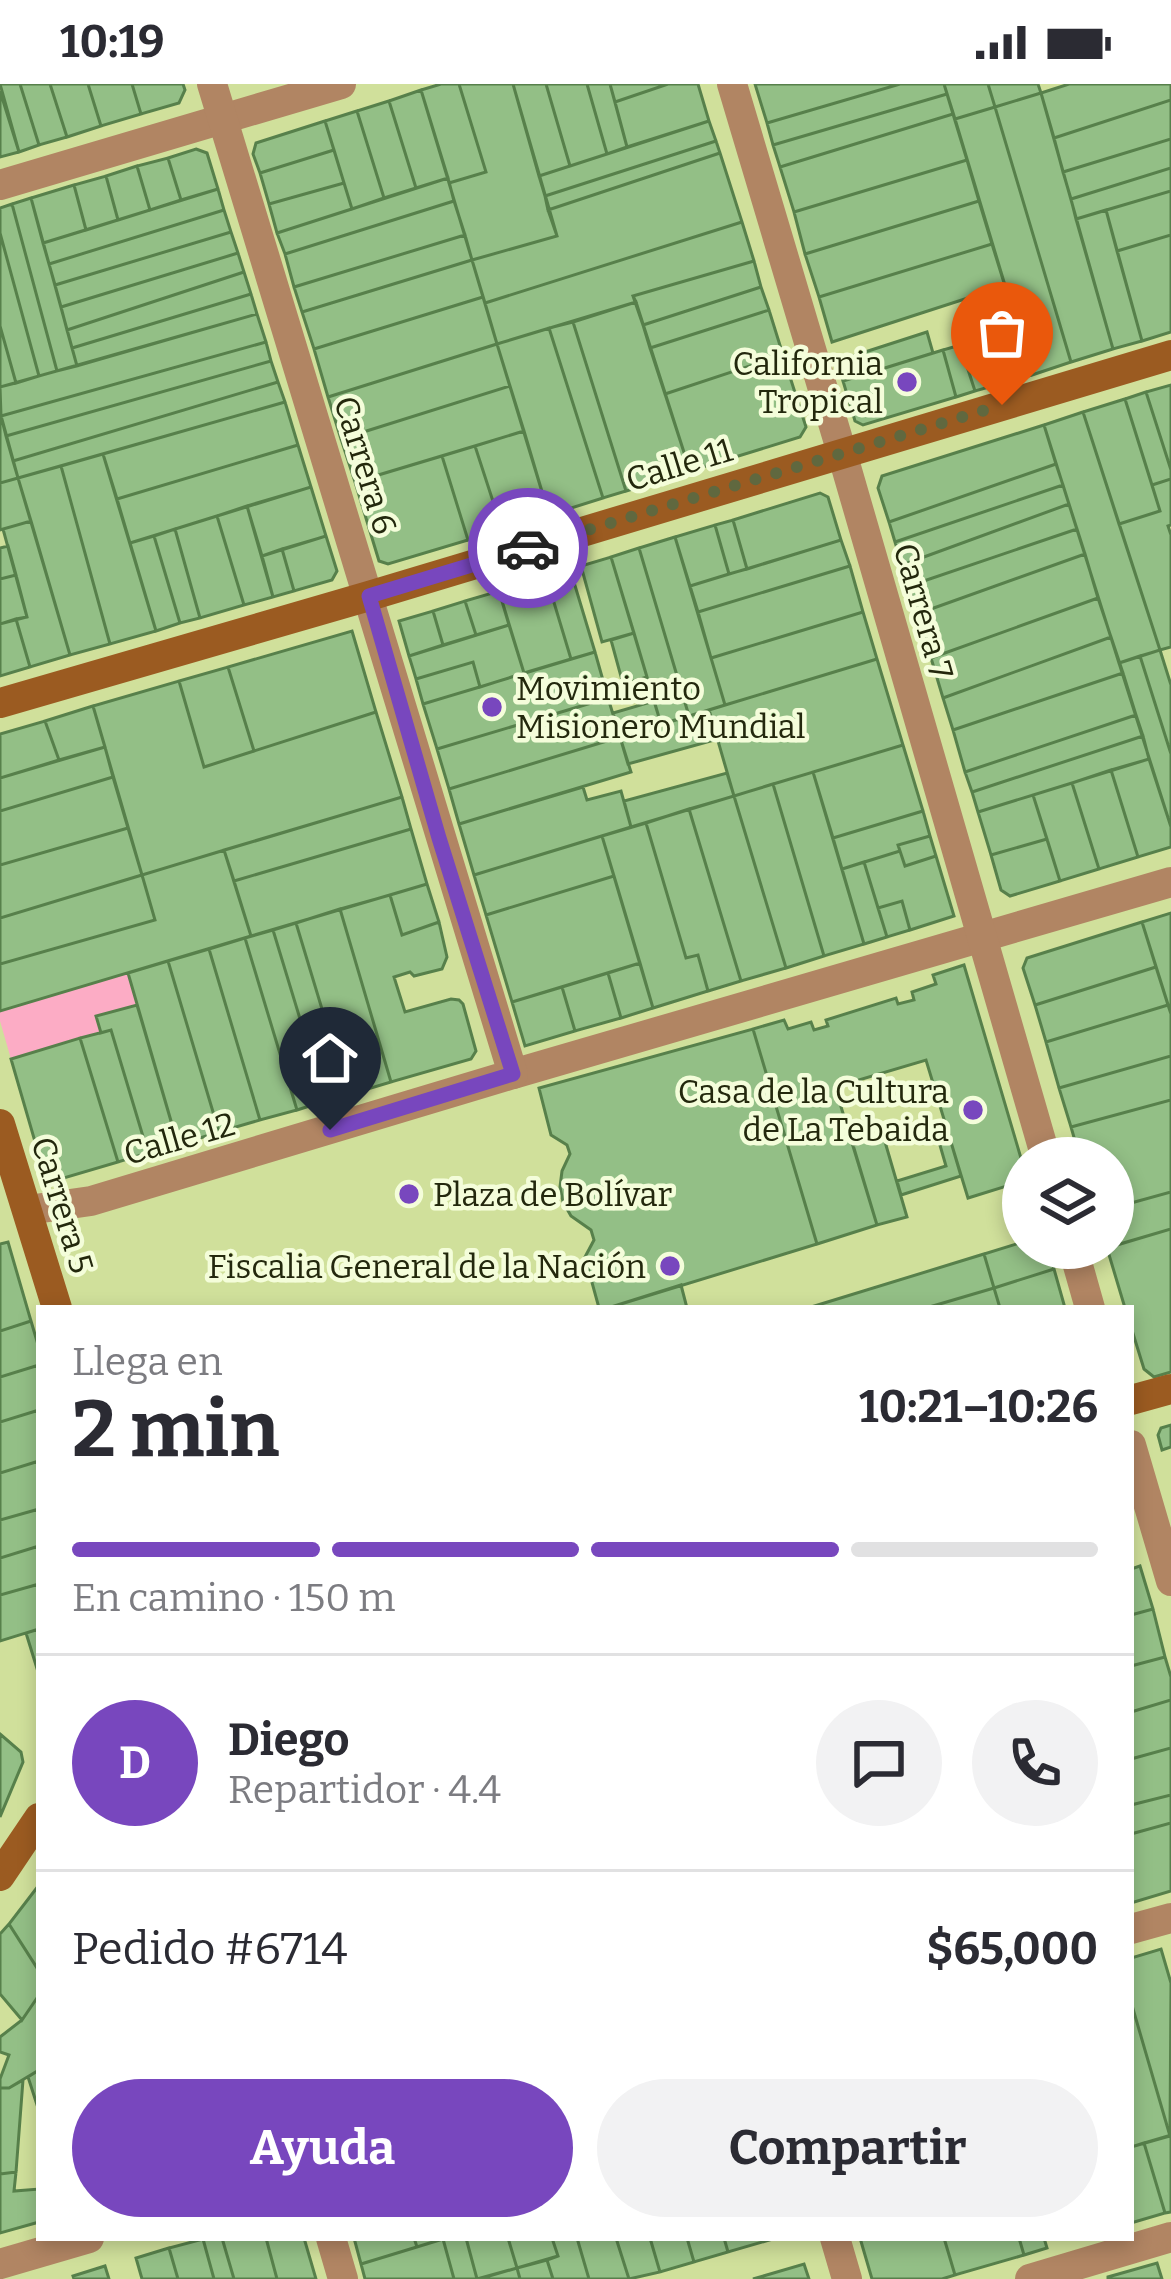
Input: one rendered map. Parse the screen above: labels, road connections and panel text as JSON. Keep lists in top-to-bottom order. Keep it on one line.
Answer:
{"streets":{"main road":["Calle 11","Carrera 5"],"street":["Carrera 6","Carrera 7","Calle 12"]},"crossings":[["Calle 11","Carrera 6"],["Calle 11","Carrera 7"],["Carrera 6","Calle 12"],["Carrera 7","Calle 12"],["Calle 12","Carrera 5"]],"places":["California Tropical","Movimiento Misionero Mundial","Casa de la Cultura de La Tebaida","Plaza de Bolívar","Fiscalia General de la Nación"],"page":{"status":"10:19","heading":["2 min","Llega en","10:21–10:26"],"panel":["Diego","Repartidor · 4.4","Pedido #6714","$65,000"],"bar":"En camino · 150 m","round":"D","buttons":["Ayuda","Compartir"]}}
